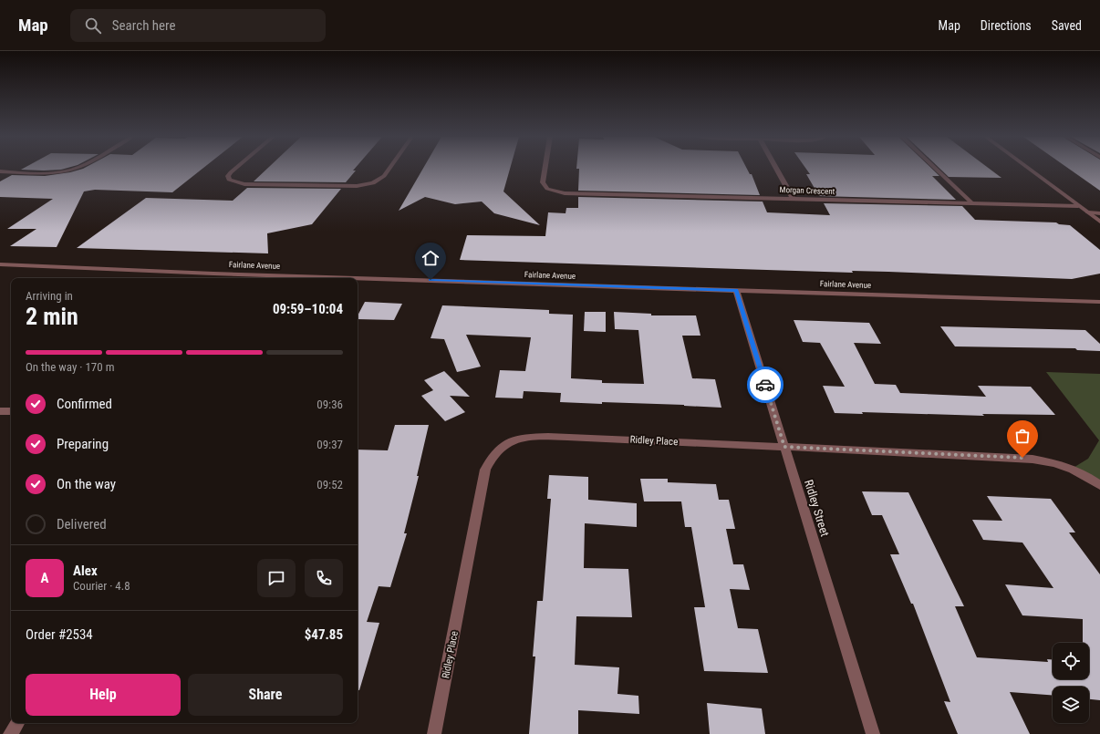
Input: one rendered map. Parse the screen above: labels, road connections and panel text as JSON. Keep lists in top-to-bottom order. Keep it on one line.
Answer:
{"streets":{"street":["Morgan Crescent","Fairlane Avenue","Ridley Place","Ridley Street"]},"crossings":[["Fairlane Avenue","Ridley Street"],["Ridley Place","Ridley Street"]],"page":{"header":"Map","search":"Search here","nav":["Map","Directions","Saved"],"heading":["2 min","Arriving in","09:59–10:04"],"panel":["Alex","Courier · 4.8","Order #2534","$47.85"],"bar":"On the way · 170 m","list":[["Confirmed","09:36"],["Preparing","09:37"],["On the way","09:52"],"Delivered"],"round":"A","buttons":["Help","Share"]}}
